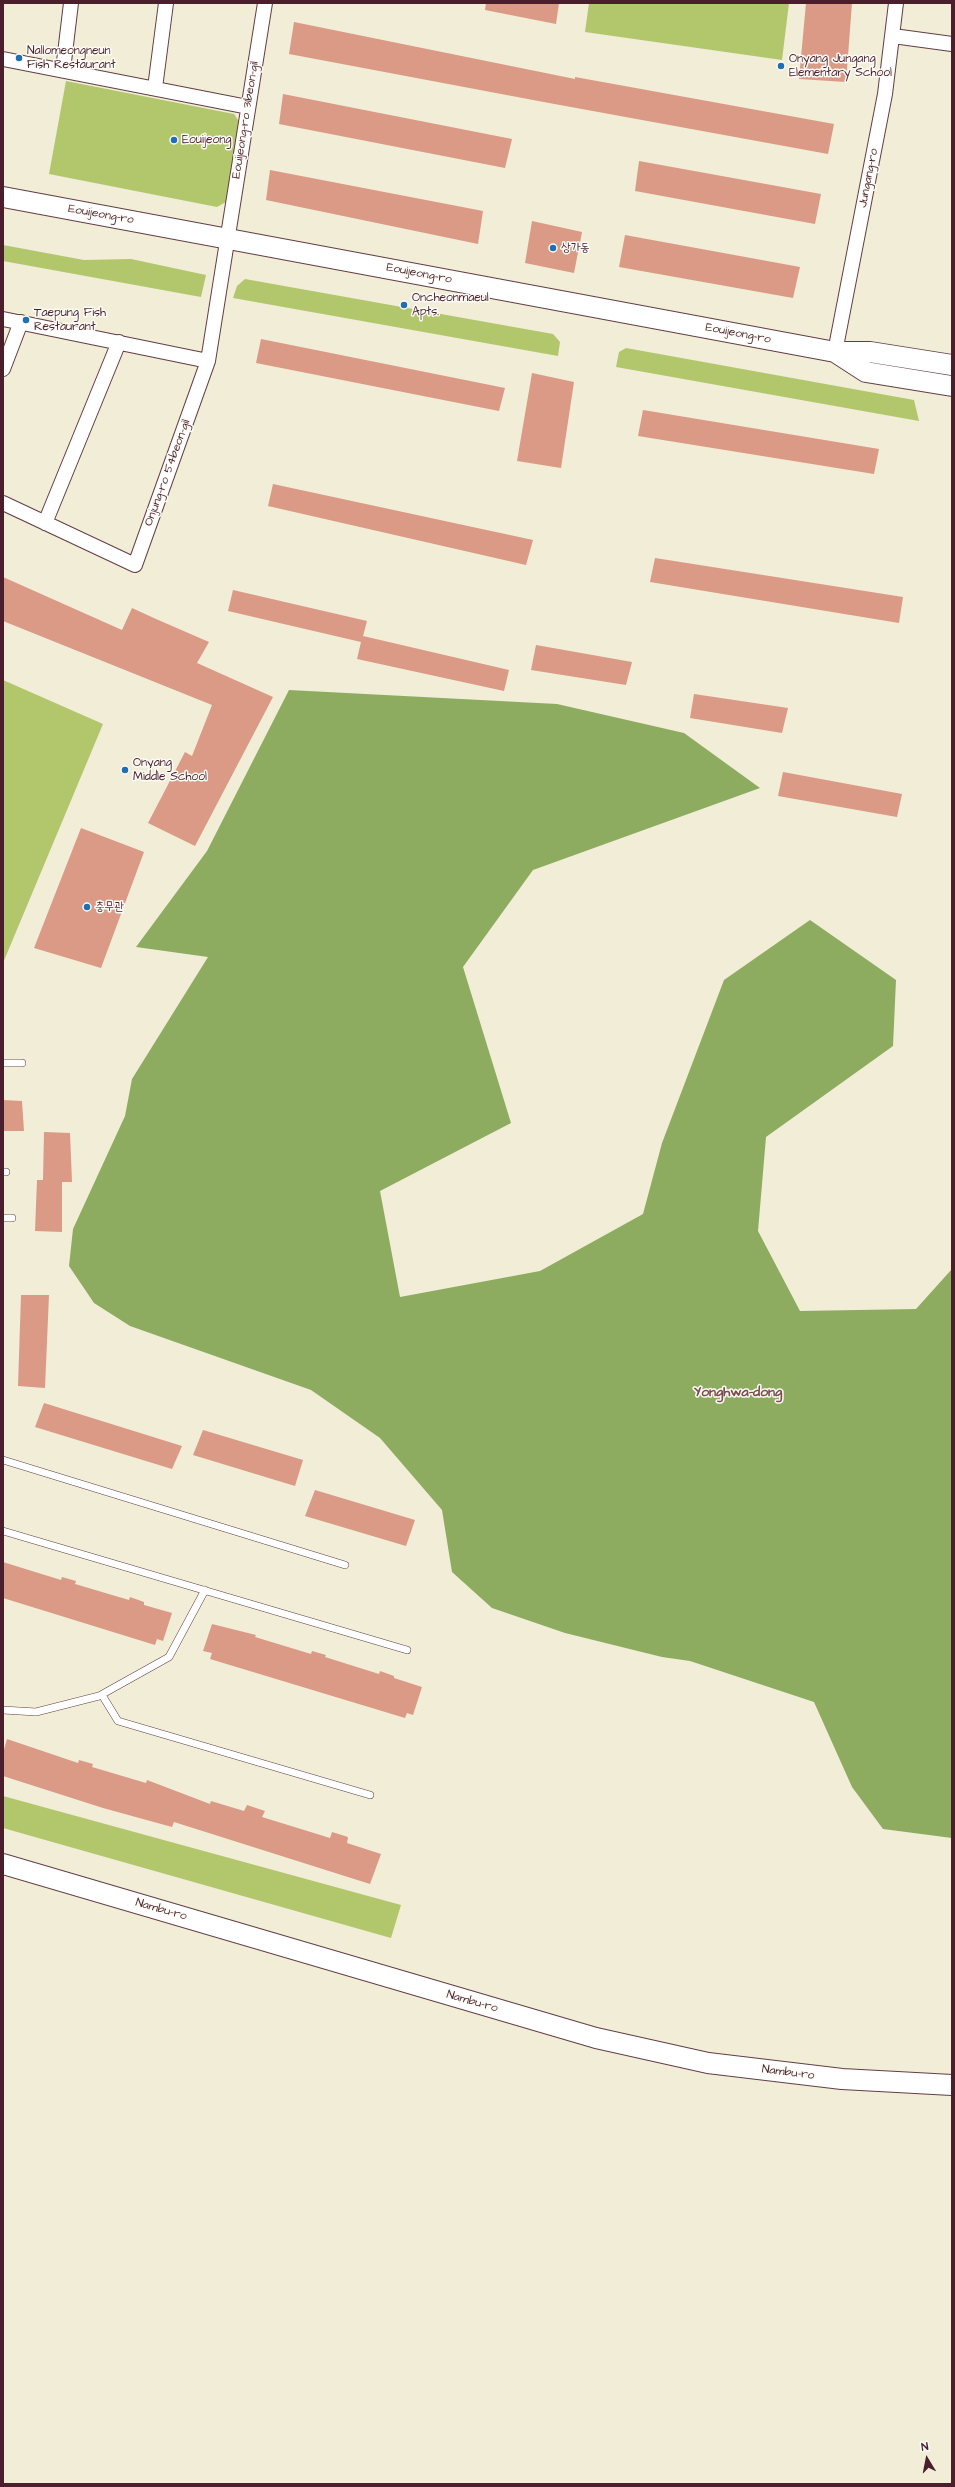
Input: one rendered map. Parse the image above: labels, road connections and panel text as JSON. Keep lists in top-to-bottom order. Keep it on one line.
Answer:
{"streets":{"main road":["Eouijeong-ro","Nambu-ro"],"street":["Eouijeong-ro 31beon-gil","Jungang-ro","Onjung-ro 54beon-gil"]},"crossings":[["Eouijeong-ro 31beon-gil","Eouijeong-ro"],["Eouijeong-ro 31beon-gil","Onjung-ro 54beon-gil"],["Jungang-ro","Eouijeong-ro"],["Eouijeong-ro","Onjung-ro 54beon-gil"]],"districts":["Yonghwa-dong"],"places":["Nallomeongneun Fish Restaurant","Onyang Jungang Elementary School","Eouijeong","상가동","Oncheonmaeul Apts.","Taepung Fish Restaurant","Onyang Middle School","충무관"],"north":"top"}
